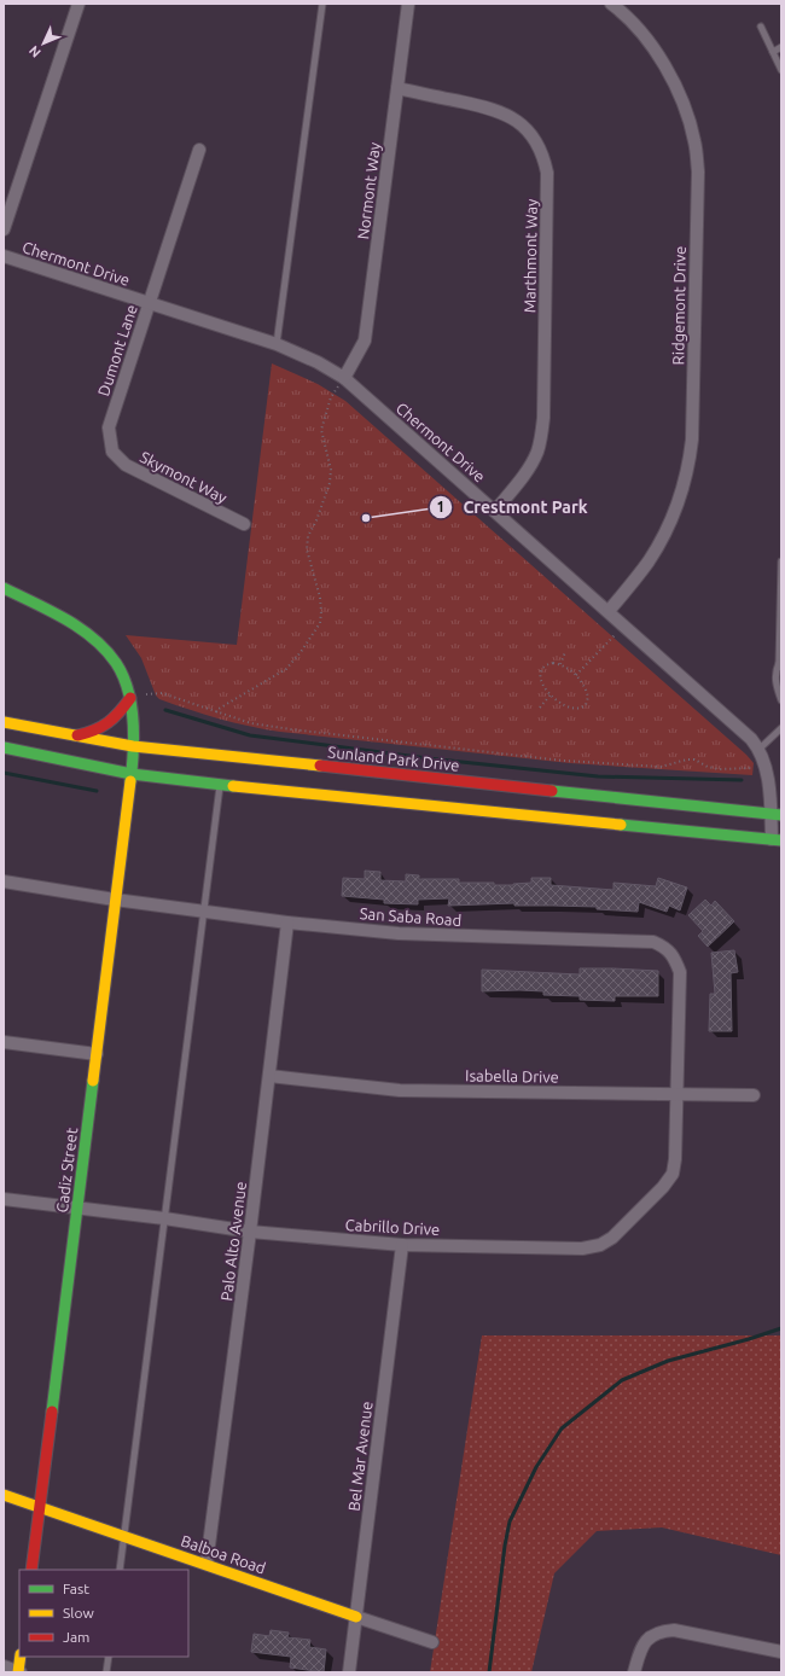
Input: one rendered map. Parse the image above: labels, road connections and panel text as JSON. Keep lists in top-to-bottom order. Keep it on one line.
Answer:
{"streets":{"main road":["Sunland Park Drive","Cadiz Street","Balboa Road"],"street":["Normont Way","Marthmont Way","Chermont Drive","Ridgemont Drive","Dumont Lane","Skymont Way","San Saba Road","Isabella Drive","Cabrillo Drive","Palo Alto Avenue","Bel Mar Avenue"]},"crossings":[["Normont Way","Marthmont Way"],["Normont Way","Chermont Drive"],["Marthmont Way","Chermont Drive"],["Chermont Drive","Ridgemont Drive"],["Chermont Drive","Dumont Lane"],["Chermont Drive","Sunland Park Drive"],["Dumont Lane","Skymont Way"],["Sunland Park Drive","Cadiz Street"],["San Saba Road","Isabella Drive"],["San Saba Road","Cadiz Street"],["San Saba Road","Cabrillo Drive"],["San Saba Road","Palo Alto Avenue"],["Isabella Drive","Cabrillo Drive"],["Isabella Drive","Palo Alto Avenue"],["Cadiz Street","Cabrillo Drive"],["Cadiz Street","Balboa Road"],["Cabrillo Drive","Palo Alto Avenue"],["Cabrillo Drive","Bel Mar Avenue"],["Palo Alto Avenue","Balboa Road"],["Bel Mar Avenue","Balboa Road"]],"places":["Crestmont Park"],"legend":["Fast","Slow","Jam"],"north":"bottom left"}
